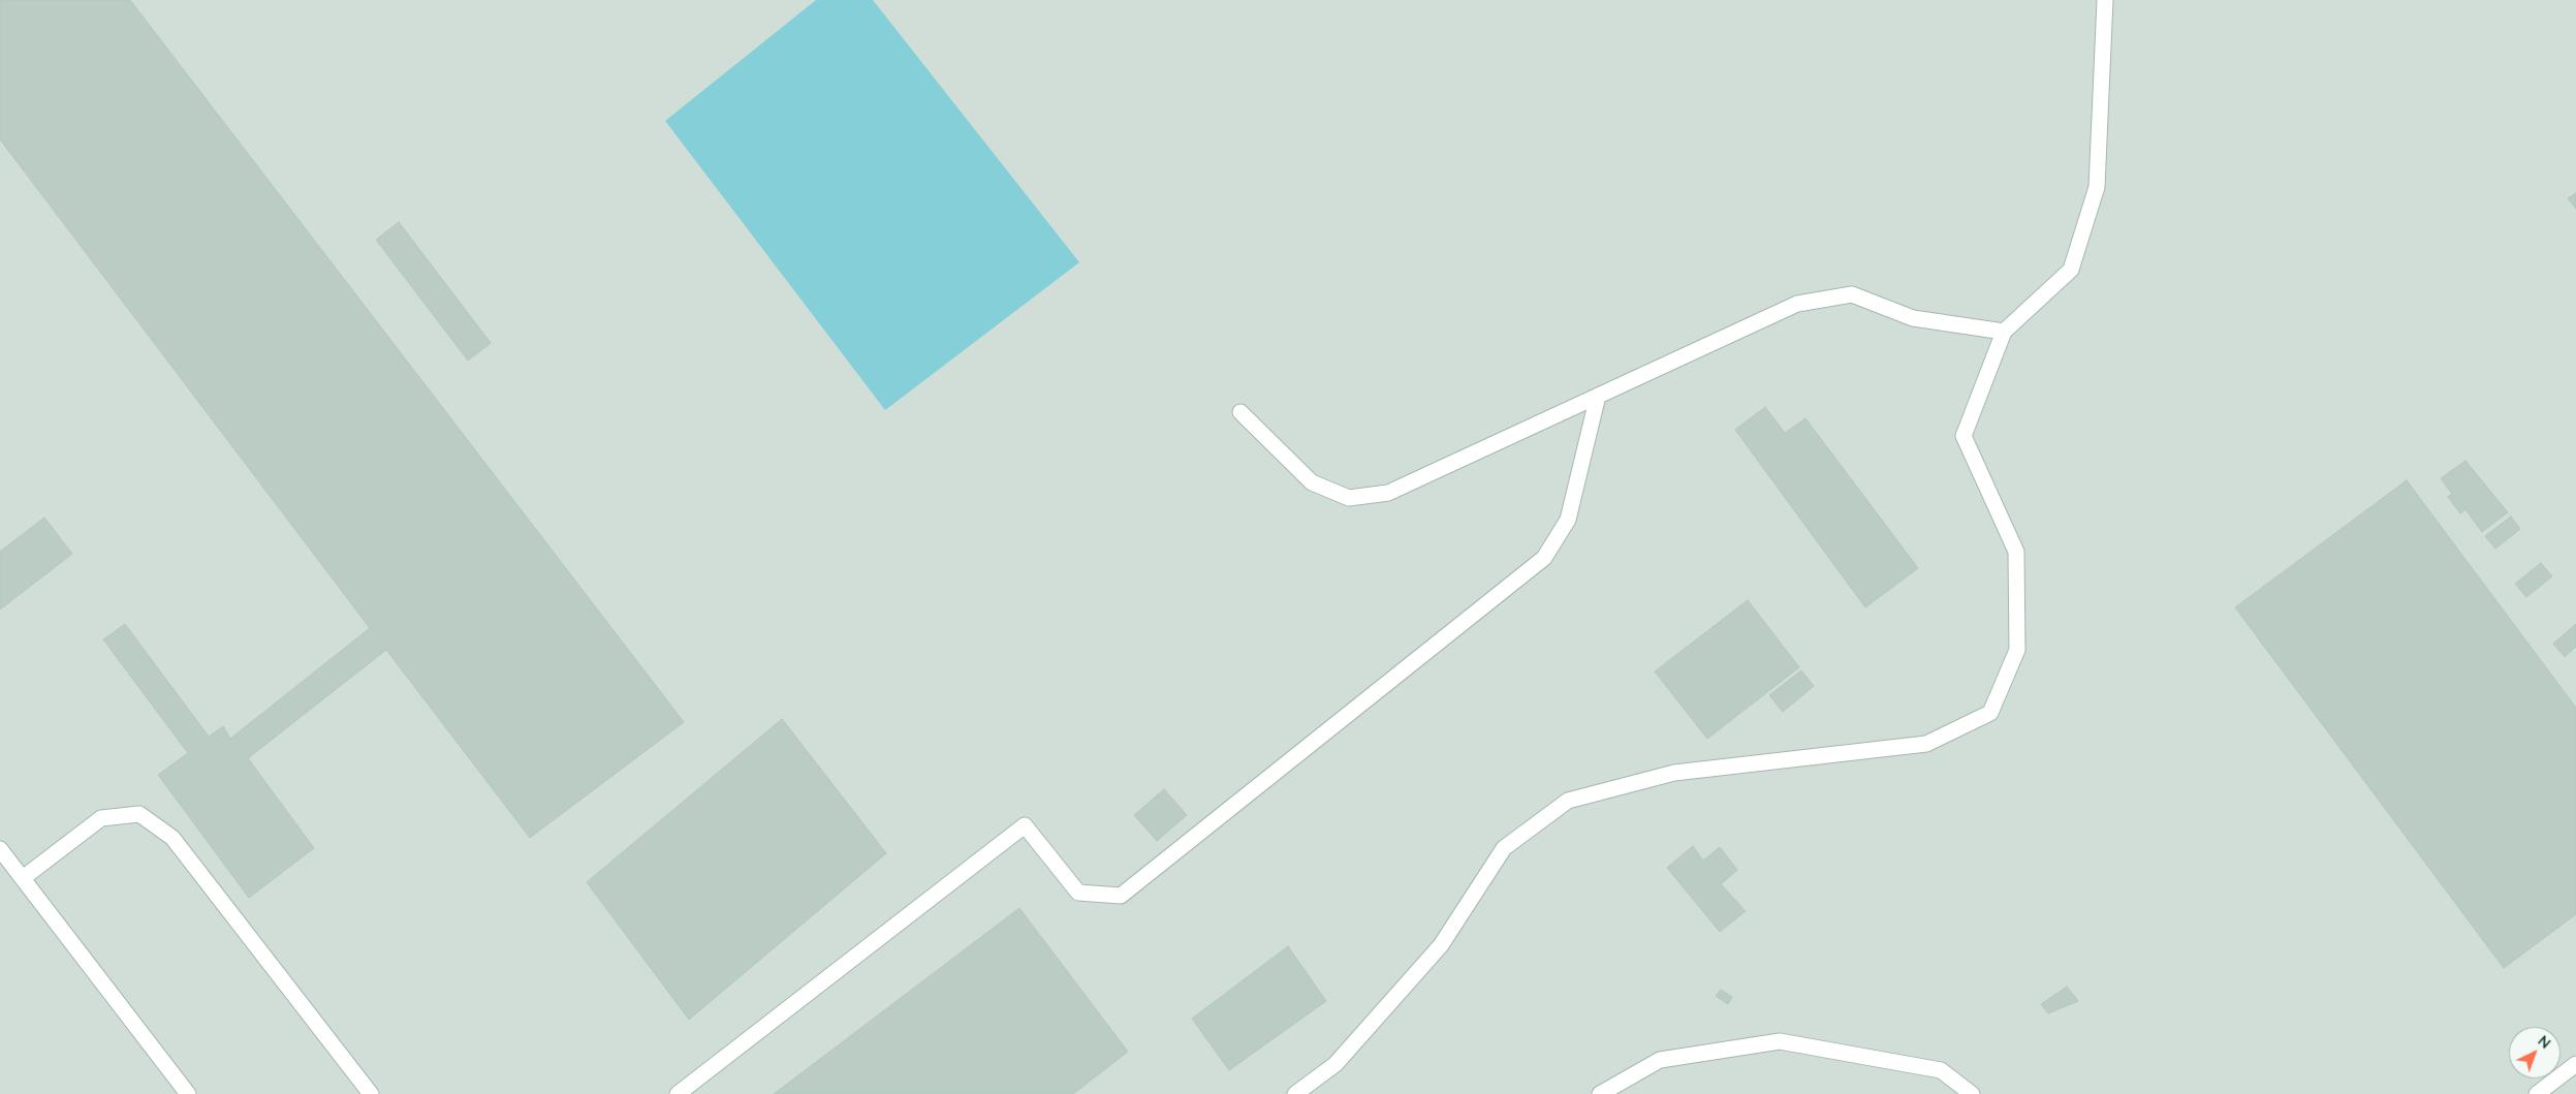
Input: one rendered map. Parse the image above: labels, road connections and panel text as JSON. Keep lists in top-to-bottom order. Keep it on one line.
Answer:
{"north":"top right"}
